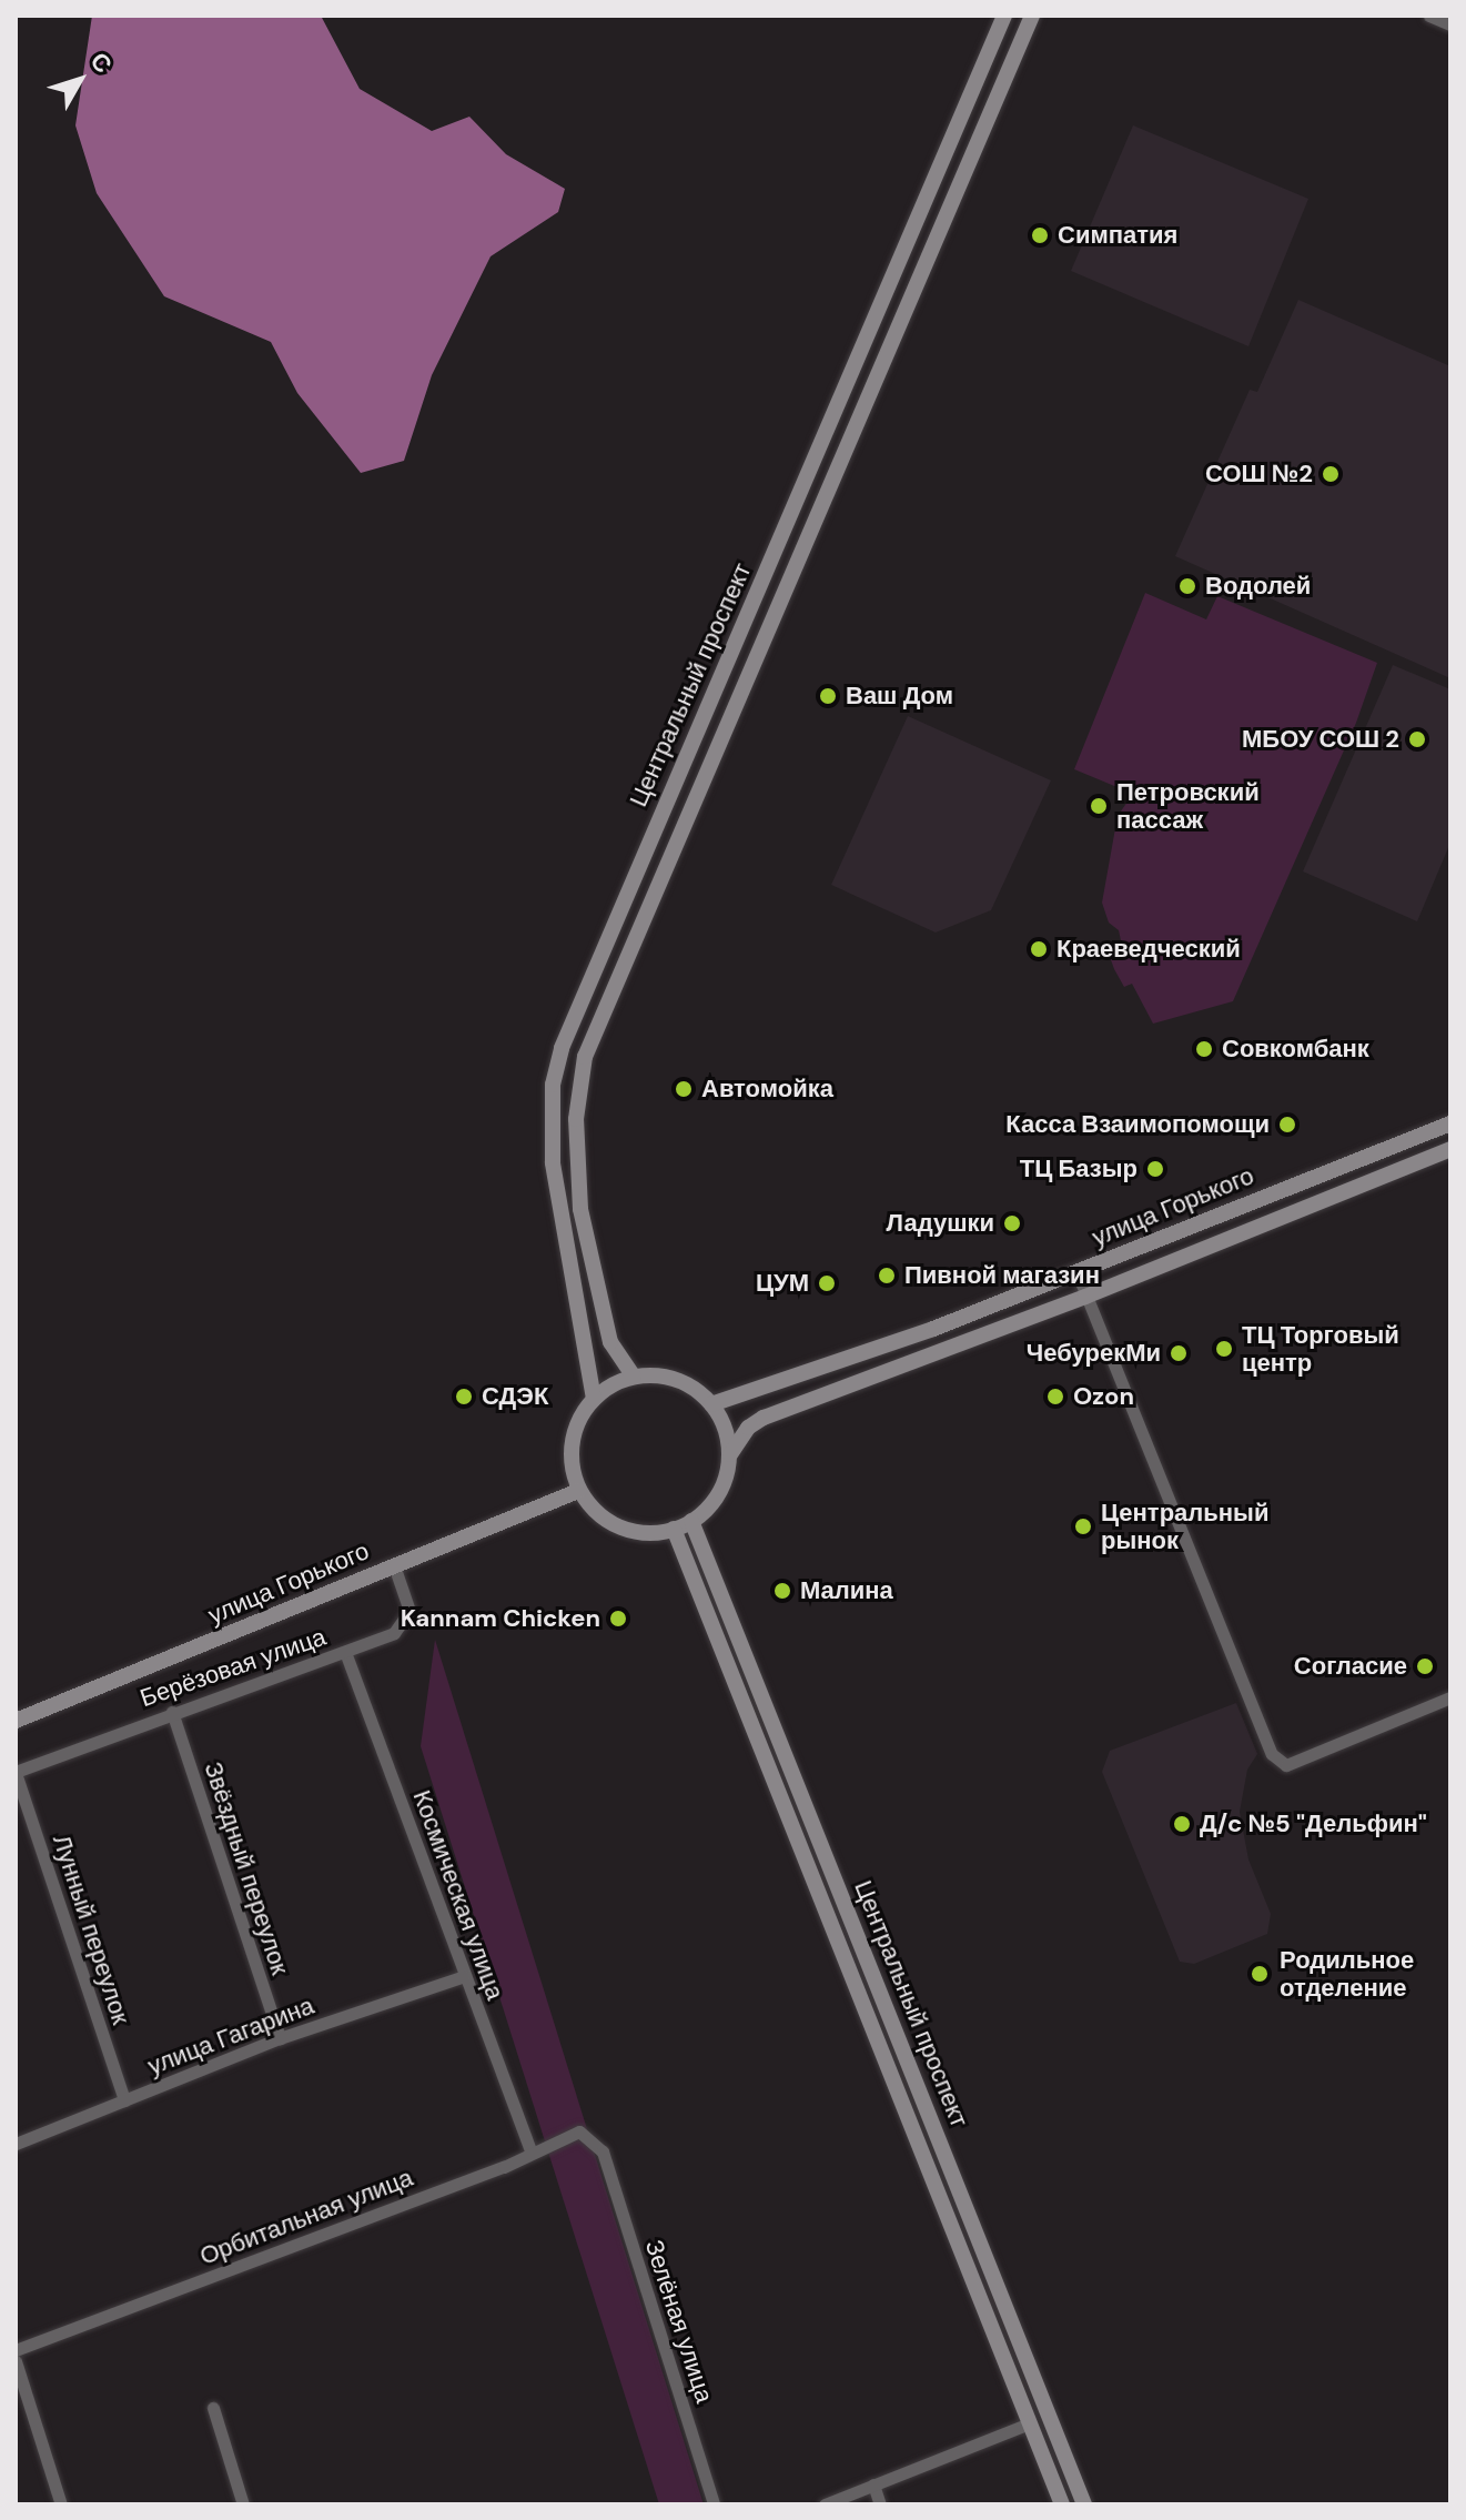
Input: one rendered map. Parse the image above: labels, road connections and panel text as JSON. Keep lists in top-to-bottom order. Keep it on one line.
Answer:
{"streets":{"main road":["Центральный проспект","улица Горького"],"street":["Берёзовая улица","Звёздный переулок","Космическая улица","Лунный переулок","улица Гагарина","Орбитальная улица","Зелёная улица"]},"crossings":[["Центральный проспект","улица Горького"],["улица Горького","Берёзовая улица"],["Берёзовая улица","Звёздный переулок"],["Берёзовая улица","Космическая улица"],["Берёзовая улица","Лунный переулок"],["Звёздный переулок","улица Гагарина"],["Космическая улица","улица Гагарина"],["Космическая улица","Орбитальная улица"],["Лунный переулок","улица Гагарина"],["Орбитальная улица","Зелёная улица"]],"places":["Симпатия","СОШ №2","Водолей","Ваш Дом","МБОУ СОШ 2","Петровский пассаж","Краеведческий","Совкомбанк","Автомойка","Касса Взаимопомощи","ТЦ Базыр","Ладушки","Пивной магазин","ЦУМ","ТЦ Торговый центр","ЧебурекМи","СДЭК","Ozon","Центральный рынок","Малина","Kannam Chicken","Согласие","Д/c №5 \"Дельфин\"","Родильное отделение"],"north":"top right"}
